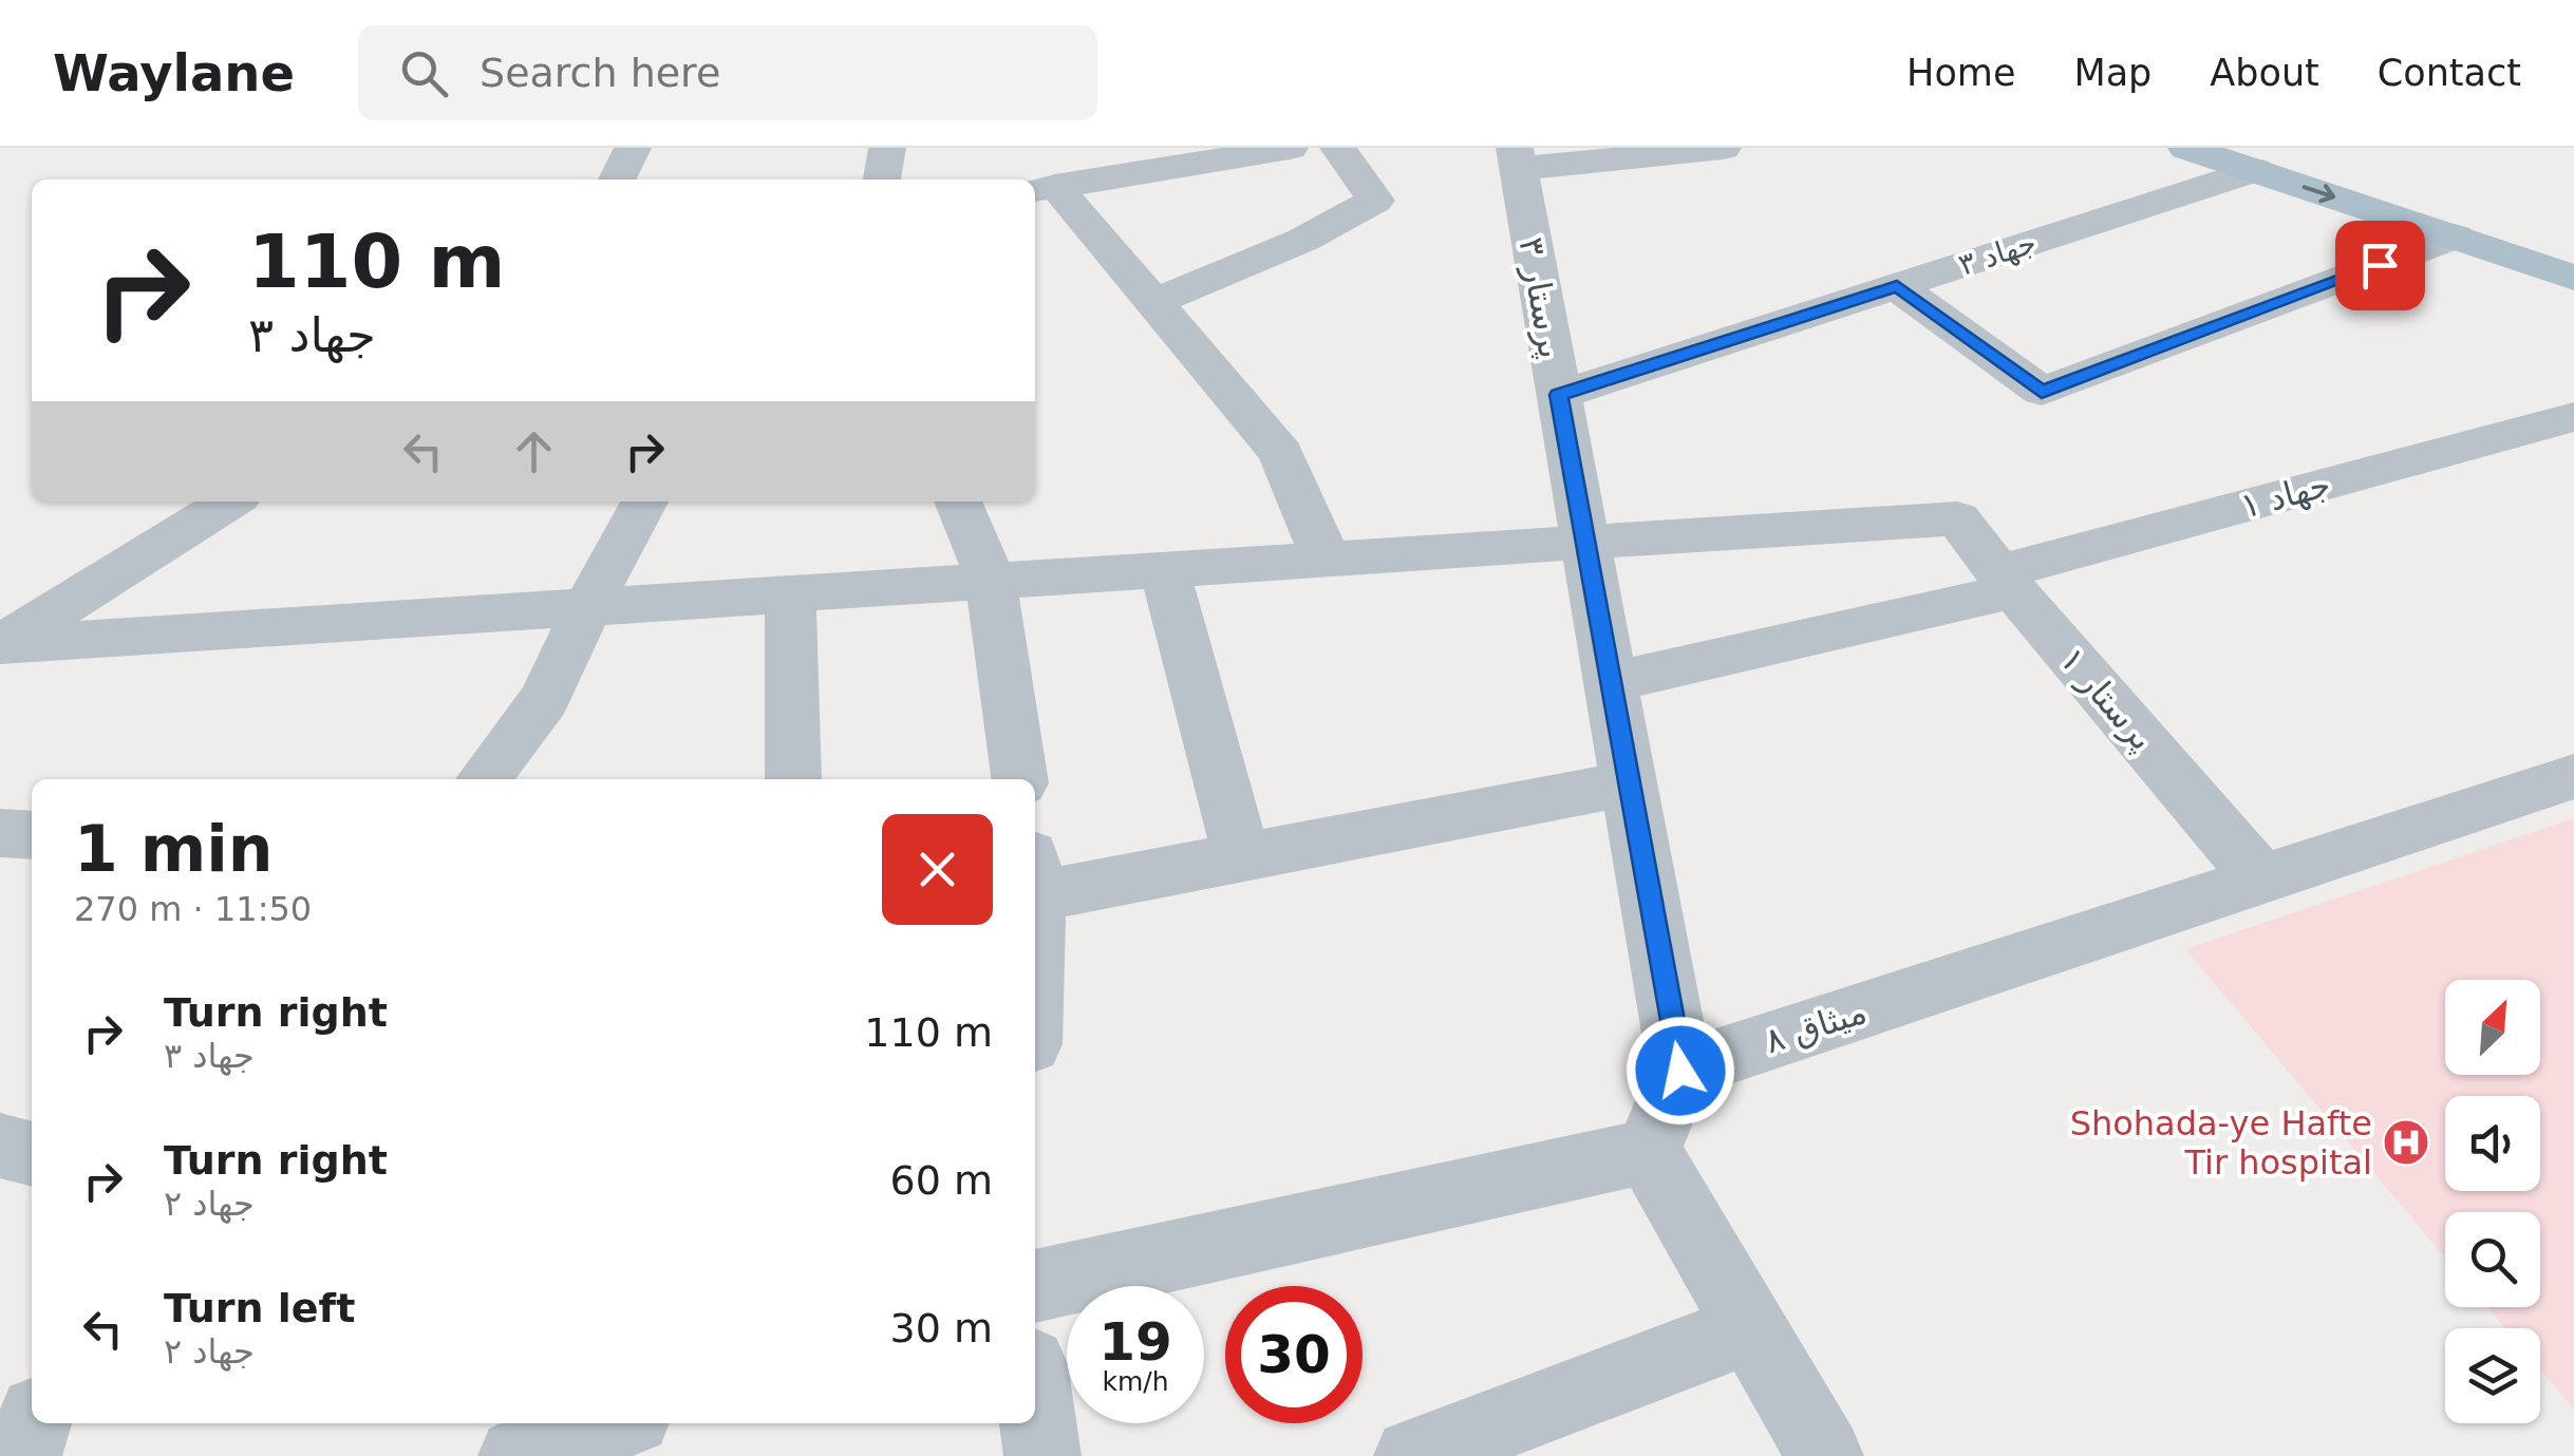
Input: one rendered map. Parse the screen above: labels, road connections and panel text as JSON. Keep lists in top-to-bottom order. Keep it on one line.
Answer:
{"streets":{"street":["جهاد ۳","پرستار ۳","جهاد ۱","پرستار ۱","میثاق ۸"]},"crossings":[["جهاد ۳","پرستار ۳"],["پرستار ۳","جهاد ۱"],["پرستار ۳","پرستار ۱"],["پرستار ۳","میثاق ۸"],["جهاد ۱","پرستار ۱"],["پرستار ۱","میثاق ۸"]],"places":{"hospital":["Shohada-ye Hafte Tir hospital"]},"north":"top right","page":{"header":"Waylane","search":"Search here","nav":["Home","Map","About","Contact"],"turn":["110 m","جهاد ۳"],"heading":["1 min","270 m · 11:50"],"list":[{"name":"Turn right","note":"جهاد ۳","value":"110 m"},{"name":"Turn right","note":"جهاد ۲","value":"60 m"},{"name":"Turn left","note":"جهاد ۲","value":"30 m"}],"speed":"19 km/h","limit":"30"}}
